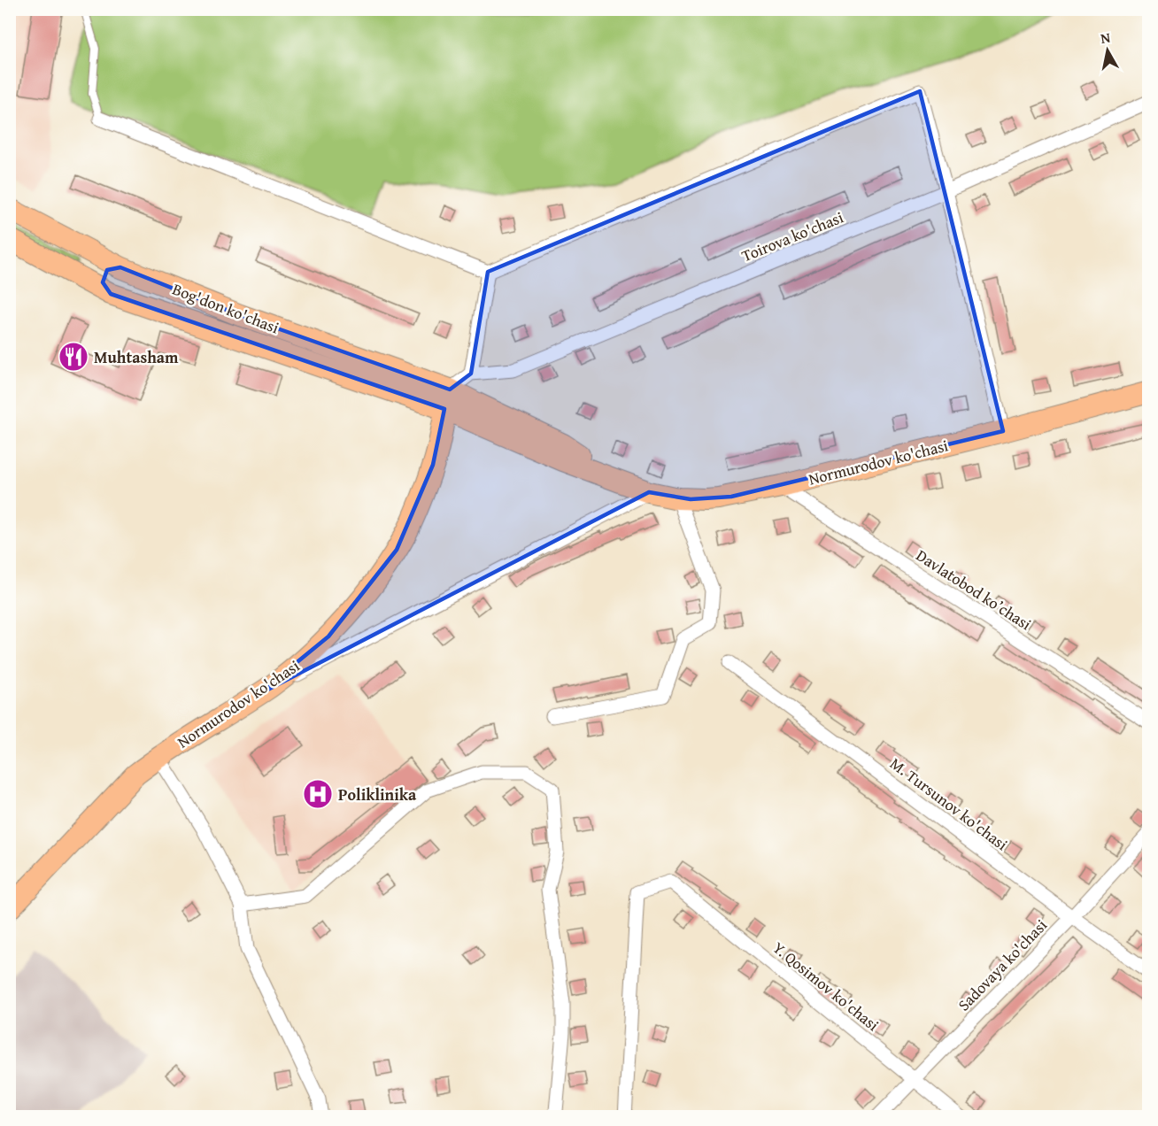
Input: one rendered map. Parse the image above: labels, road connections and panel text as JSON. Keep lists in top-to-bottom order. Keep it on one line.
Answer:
{"streets":{"main road":["Bog'don ko'chasi","Normurodov ko'chasi"],"street":["Toirova ko'chasi","Davlatobod ko’chasi","M. Tursunov ko'chasi","Sadovaya ko'chasi","Y. Qosimov ko'chasi"]},"crossings":[["Bog'don ko'chasi","Normurodov ko'chasi"],["Normurodov ko'chasi","Davlatobod ko’chasi"],["M. Tursunov ko'chasi","Sadovaya ko'chasi"],["Sadovaya ko'chasi","Y. Qosimov ko'chasi"]],"places":{"restaurant":["Muhtasham"],"hospital":["Poliklinika"]},"north":"top"}
